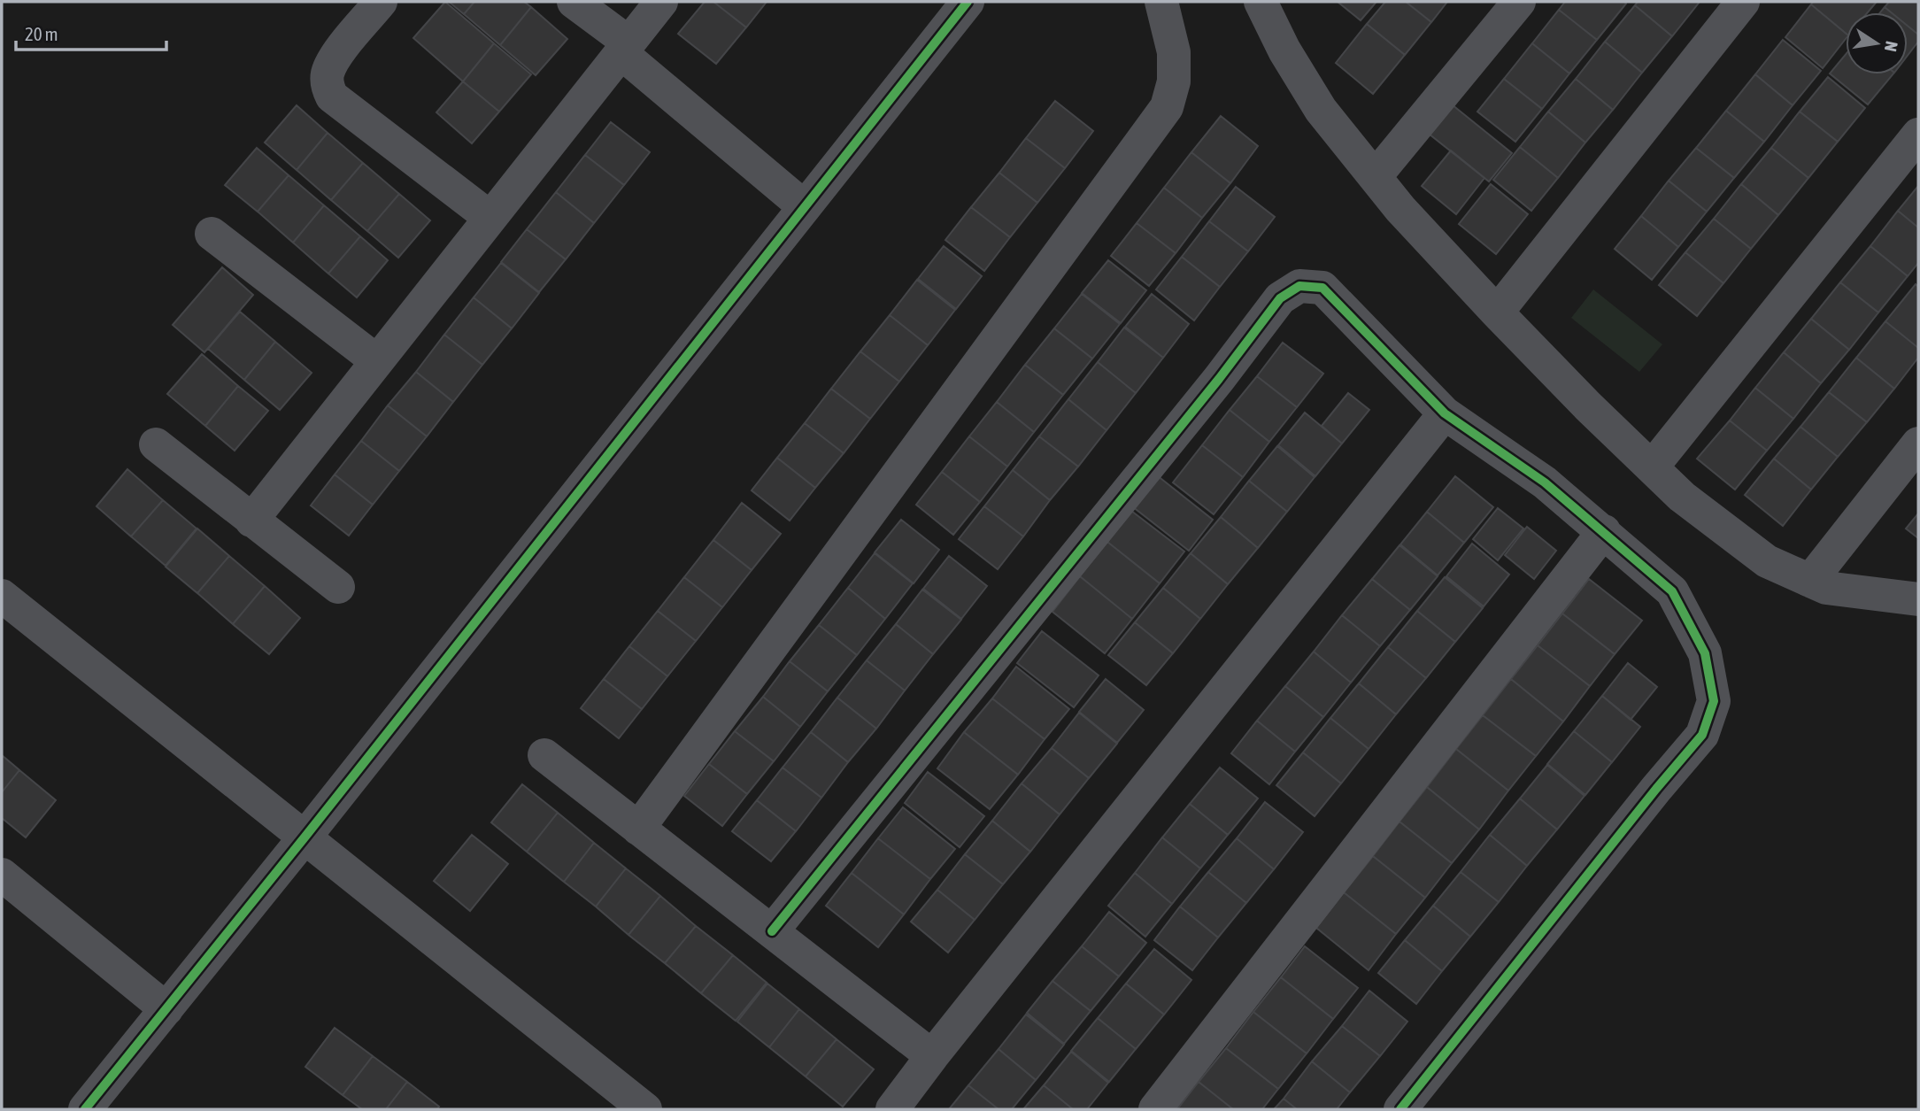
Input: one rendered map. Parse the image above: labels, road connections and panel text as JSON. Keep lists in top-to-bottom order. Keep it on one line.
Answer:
{"scale_bar":"20 m","north":"right"}
